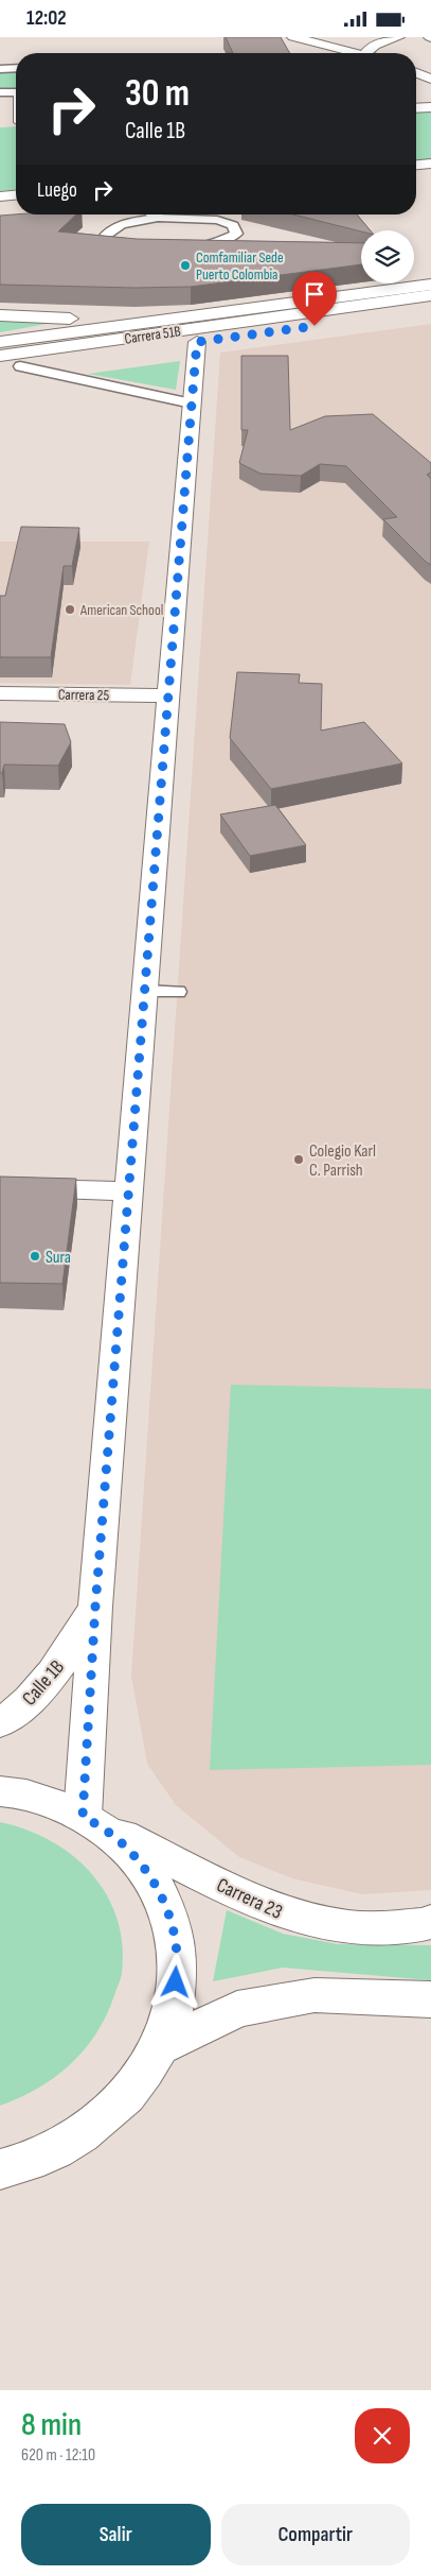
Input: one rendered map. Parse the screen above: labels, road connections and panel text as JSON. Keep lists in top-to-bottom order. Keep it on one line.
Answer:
{"streets":{"street":["Carrera 51B","Carrera 25","Calle 1B","Carrera 23"]},"crossings":[["Carrera 51B","Calle 1B"],["Carrera 25","Calle 1B"],["Calle 1B","Carrera 23"]],"places":["Comfamiliar Sede Puerto Colombia","American School","Colegio Karl C. Parrish","Sura"],"page":{"status":"12:02","turn":["30 m","Calle 1B"],"then":"Luego","heading":["8 min","620 m · 12:10"],"buttons":["Salir","Compartir"]}}
